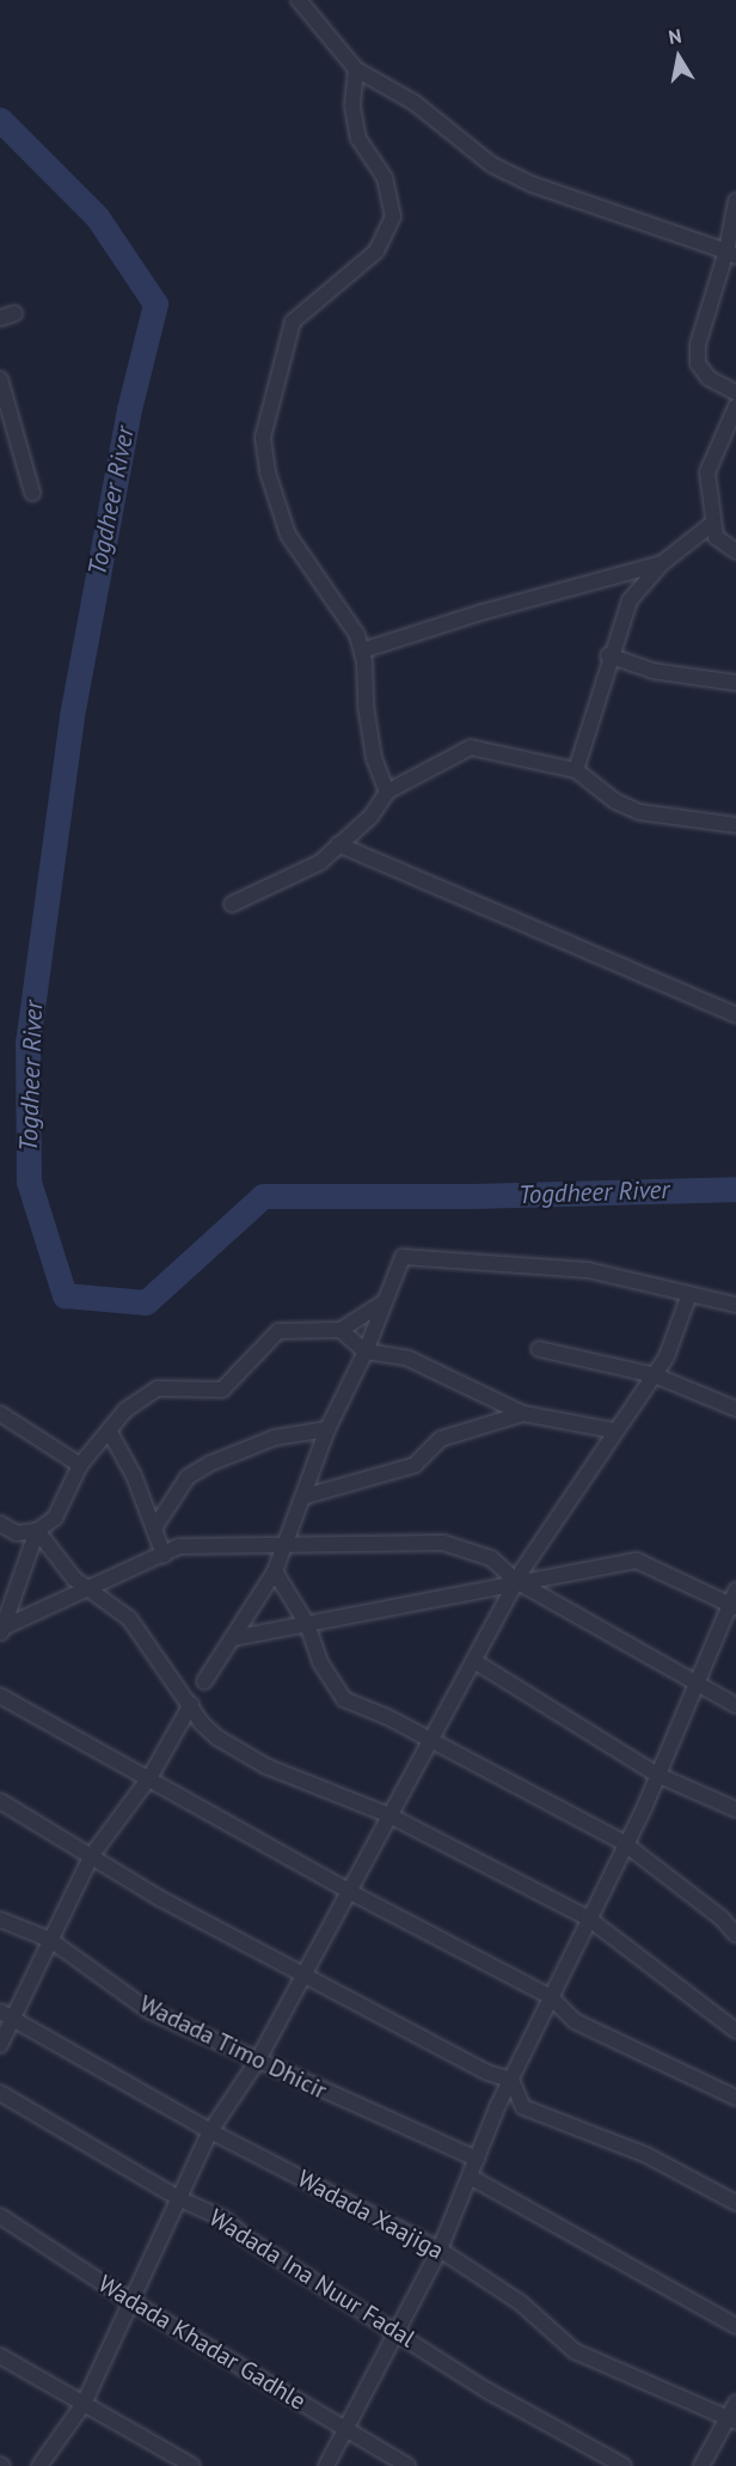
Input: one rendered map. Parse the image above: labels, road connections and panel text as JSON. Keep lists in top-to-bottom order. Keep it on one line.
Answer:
{"streets":{"street":["Wadada Timo Dhicir","Wadada Xaajiga","Wadada Ina Nuur Fadal","Wadada Khadar Gadhle"]},"water":["Togdheer River"],"north":"top"}
